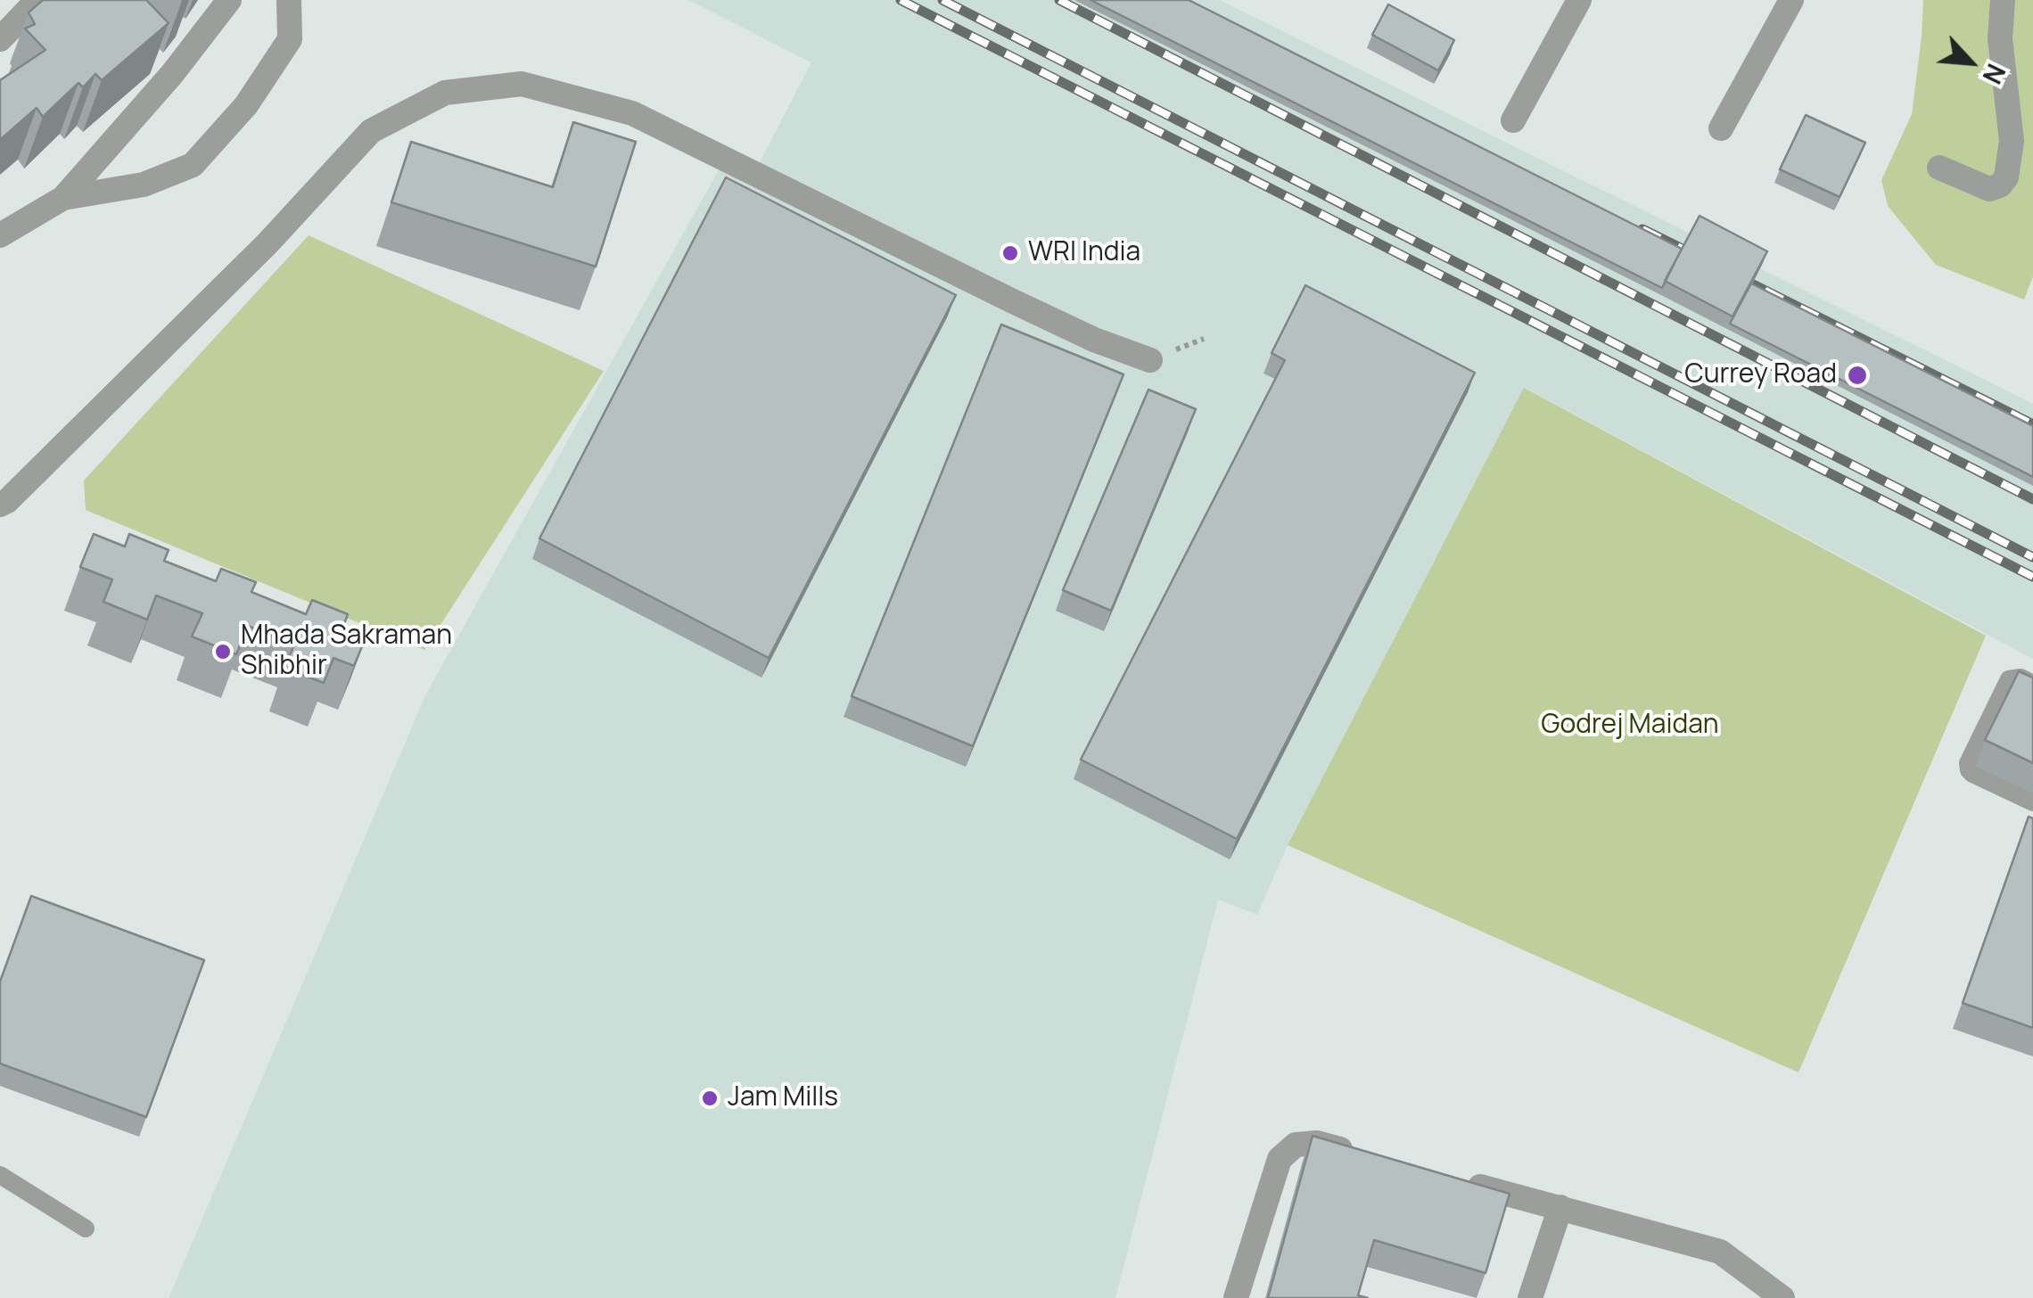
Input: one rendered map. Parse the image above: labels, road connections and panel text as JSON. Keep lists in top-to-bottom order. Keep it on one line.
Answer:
{"parks":["Godrej Maidan"],"places":["WRI India","Currey Road","Mhada Sakraman Shibhir","Jam Mills"],"north":"bottom right"}
